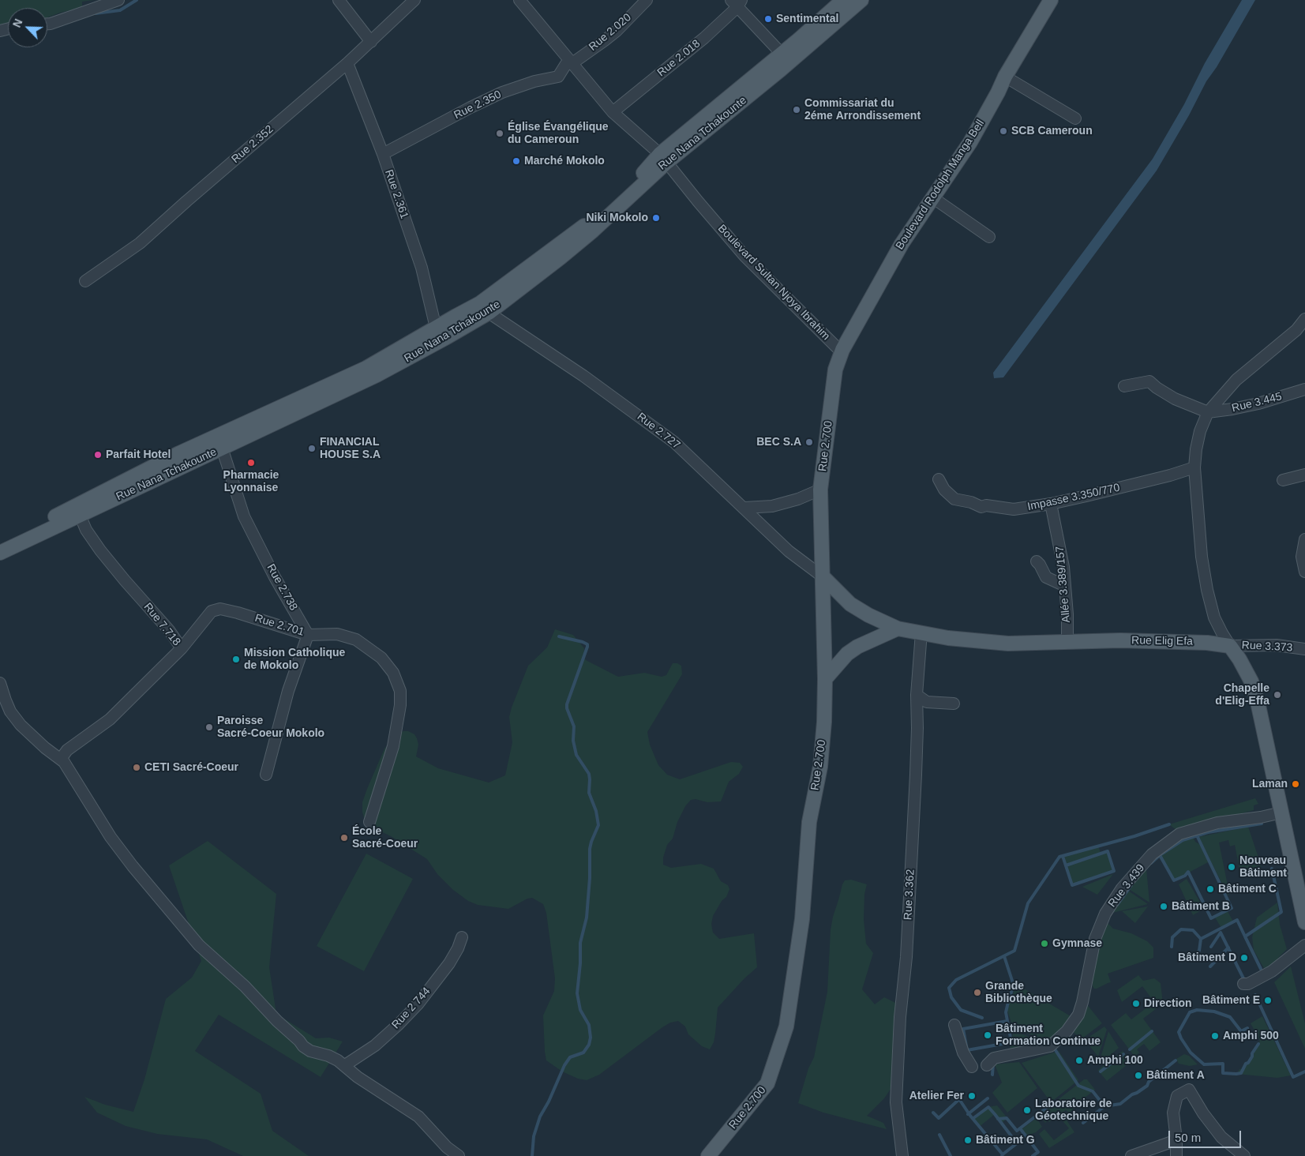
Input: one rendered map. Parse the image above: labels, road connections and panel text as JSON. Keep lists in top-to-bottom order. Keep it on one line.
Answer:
{"streets":{"main road":["Rue Nana Tchakounte","Boulevard Rodolph Manga Bell","Rue 2.700","Rue Elig Efa"],"street":["Rue 2.020","Rue 2.018","Rue 2.350","Rue 2.352","Rue 2.361","Boulevard Sultan Njoya Ibrahim","Rue 3.445","Rue 2.727","Impasse 3.350/770","Allée 3.389/157","Rue 2.738","Rue 7.718","Rue 2.701","Rue 3.373","Rue 3.439","Rue 3.362","Rue 2 744"]},"crossings":[["Rue 2.020","Rue 2.350"],["Rue 2.020","Boulevard Sultan Njoya Ibrahim"],["Rue 2.018","Boulevard Sultan Njoya Ibrahim"],["Rue 2.350","Rue 2.361"],["Rue 2.350","Boulevard Sultan Njoya Ibrahim"],["Rue Nana Tchakounte","Rue 2.361"],["Rue Nana Tchakounte","Boulevard Sultan Njoya Ibrahim"],["Rue Nana Tchakounte","Rue 2.727"],["Rue Nana Tchakounte","Rue 2.738"],["Rue Nana Tchakounte","Rue 7.718"],["Rue 2.352","Rue 2.361"],["Boulevard Rodolph Manga Bell","Boulevard Sultan Njoya Ibrahim"],["Boulevard Rodolph Manga Bell","Rue 2.700"],["Boulevard Sultan Njoya Ibrahim","Rue 2.700"],["Rue 2.727","Rue 2.700"],["Rue 2.727","Rue Elig Efa"],["Rue 2.700","Rue Elig Efa"],["Impasse 3.350/770","Allée 3.389/157"],["Allée 3.389/157","Rue Elig Efa"],["Rue 2.738","Rue 2.701"],["Rue 7.718","Rue 2.701"],["Rue Elig Efa","Rue 3.373"],["Rue Elig Efa","Rue 3.362"]],"places":["Sentimental","Commissariat du 2éme Arrondissement","SCB Cameroun","Église Évangélique du Cameroun","Marché Mokolo","Niki Mokolo","BEC S.A","FINANCIAL HOUSE S.A","Parfait Hotel","Pharmacie Lyonnaise","Mission Catholique de Mokolo","Chapelle d'Elig-Effa","Paroisse Sacré-Coeur Mokolo","CETI Sacré-Coeur","Laman","École Sacré-Coeur","Nouveau Bâtiment","Bâtiment C","Bâtiment B","Gymnase","Bâtiment D","Grande Bibliothèque","Bâtiment E","Direction","Bâtiment Formation Continue","Amphi 500","Amphi 100","Bâtiment A","Atelier Fer","Laboratoire de Géotechnique","Bâtiment G"],"scale_bar":"50 m","north":"top left"}
